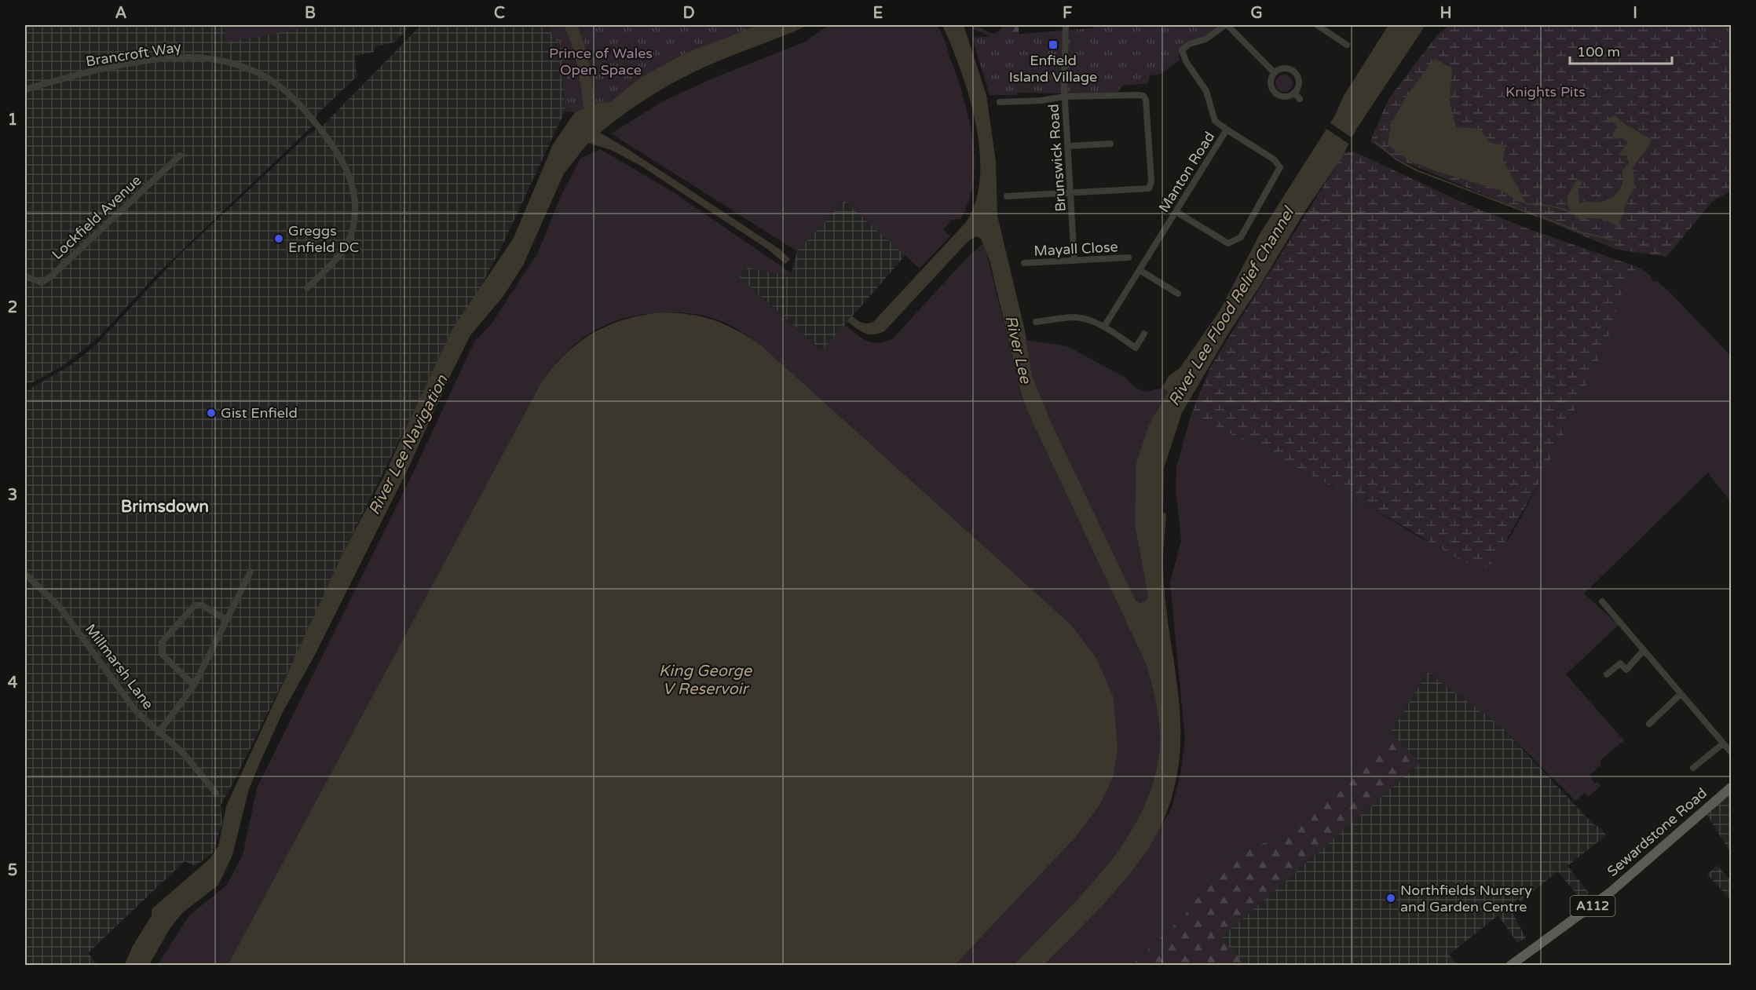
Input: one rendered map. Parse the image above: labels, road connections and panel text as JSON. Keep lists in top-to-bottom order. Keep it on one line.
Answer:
{"streets":{"main road":["Sewardstone Road","A112"],"street":["Brancroft Way","Brunswick Road","Manton Road","Lockfield Avenue","Mayall Close","Millmarsh Lane"]},"crossings":[["Brunswick Road","Mayall Close"]],"districts":["Brimsdown"],"water":["River Lee Flood Relief Channel","River Lee","River Lee Navigation","King George V Reservoir"],"parks":["Prince of Wales Open Space","Knights Pits"],"places":{"transit":["Enfield Island Village"],"other":["Greggs Enfield DC","Gist Enfield","Northfields Nursery and Garden Centre"]},"scale_bar":"100 m","grid":{"columns":["A","B","C","D","E","F","G","H","I"],"rows":["1","2","3","4","5"]}}
